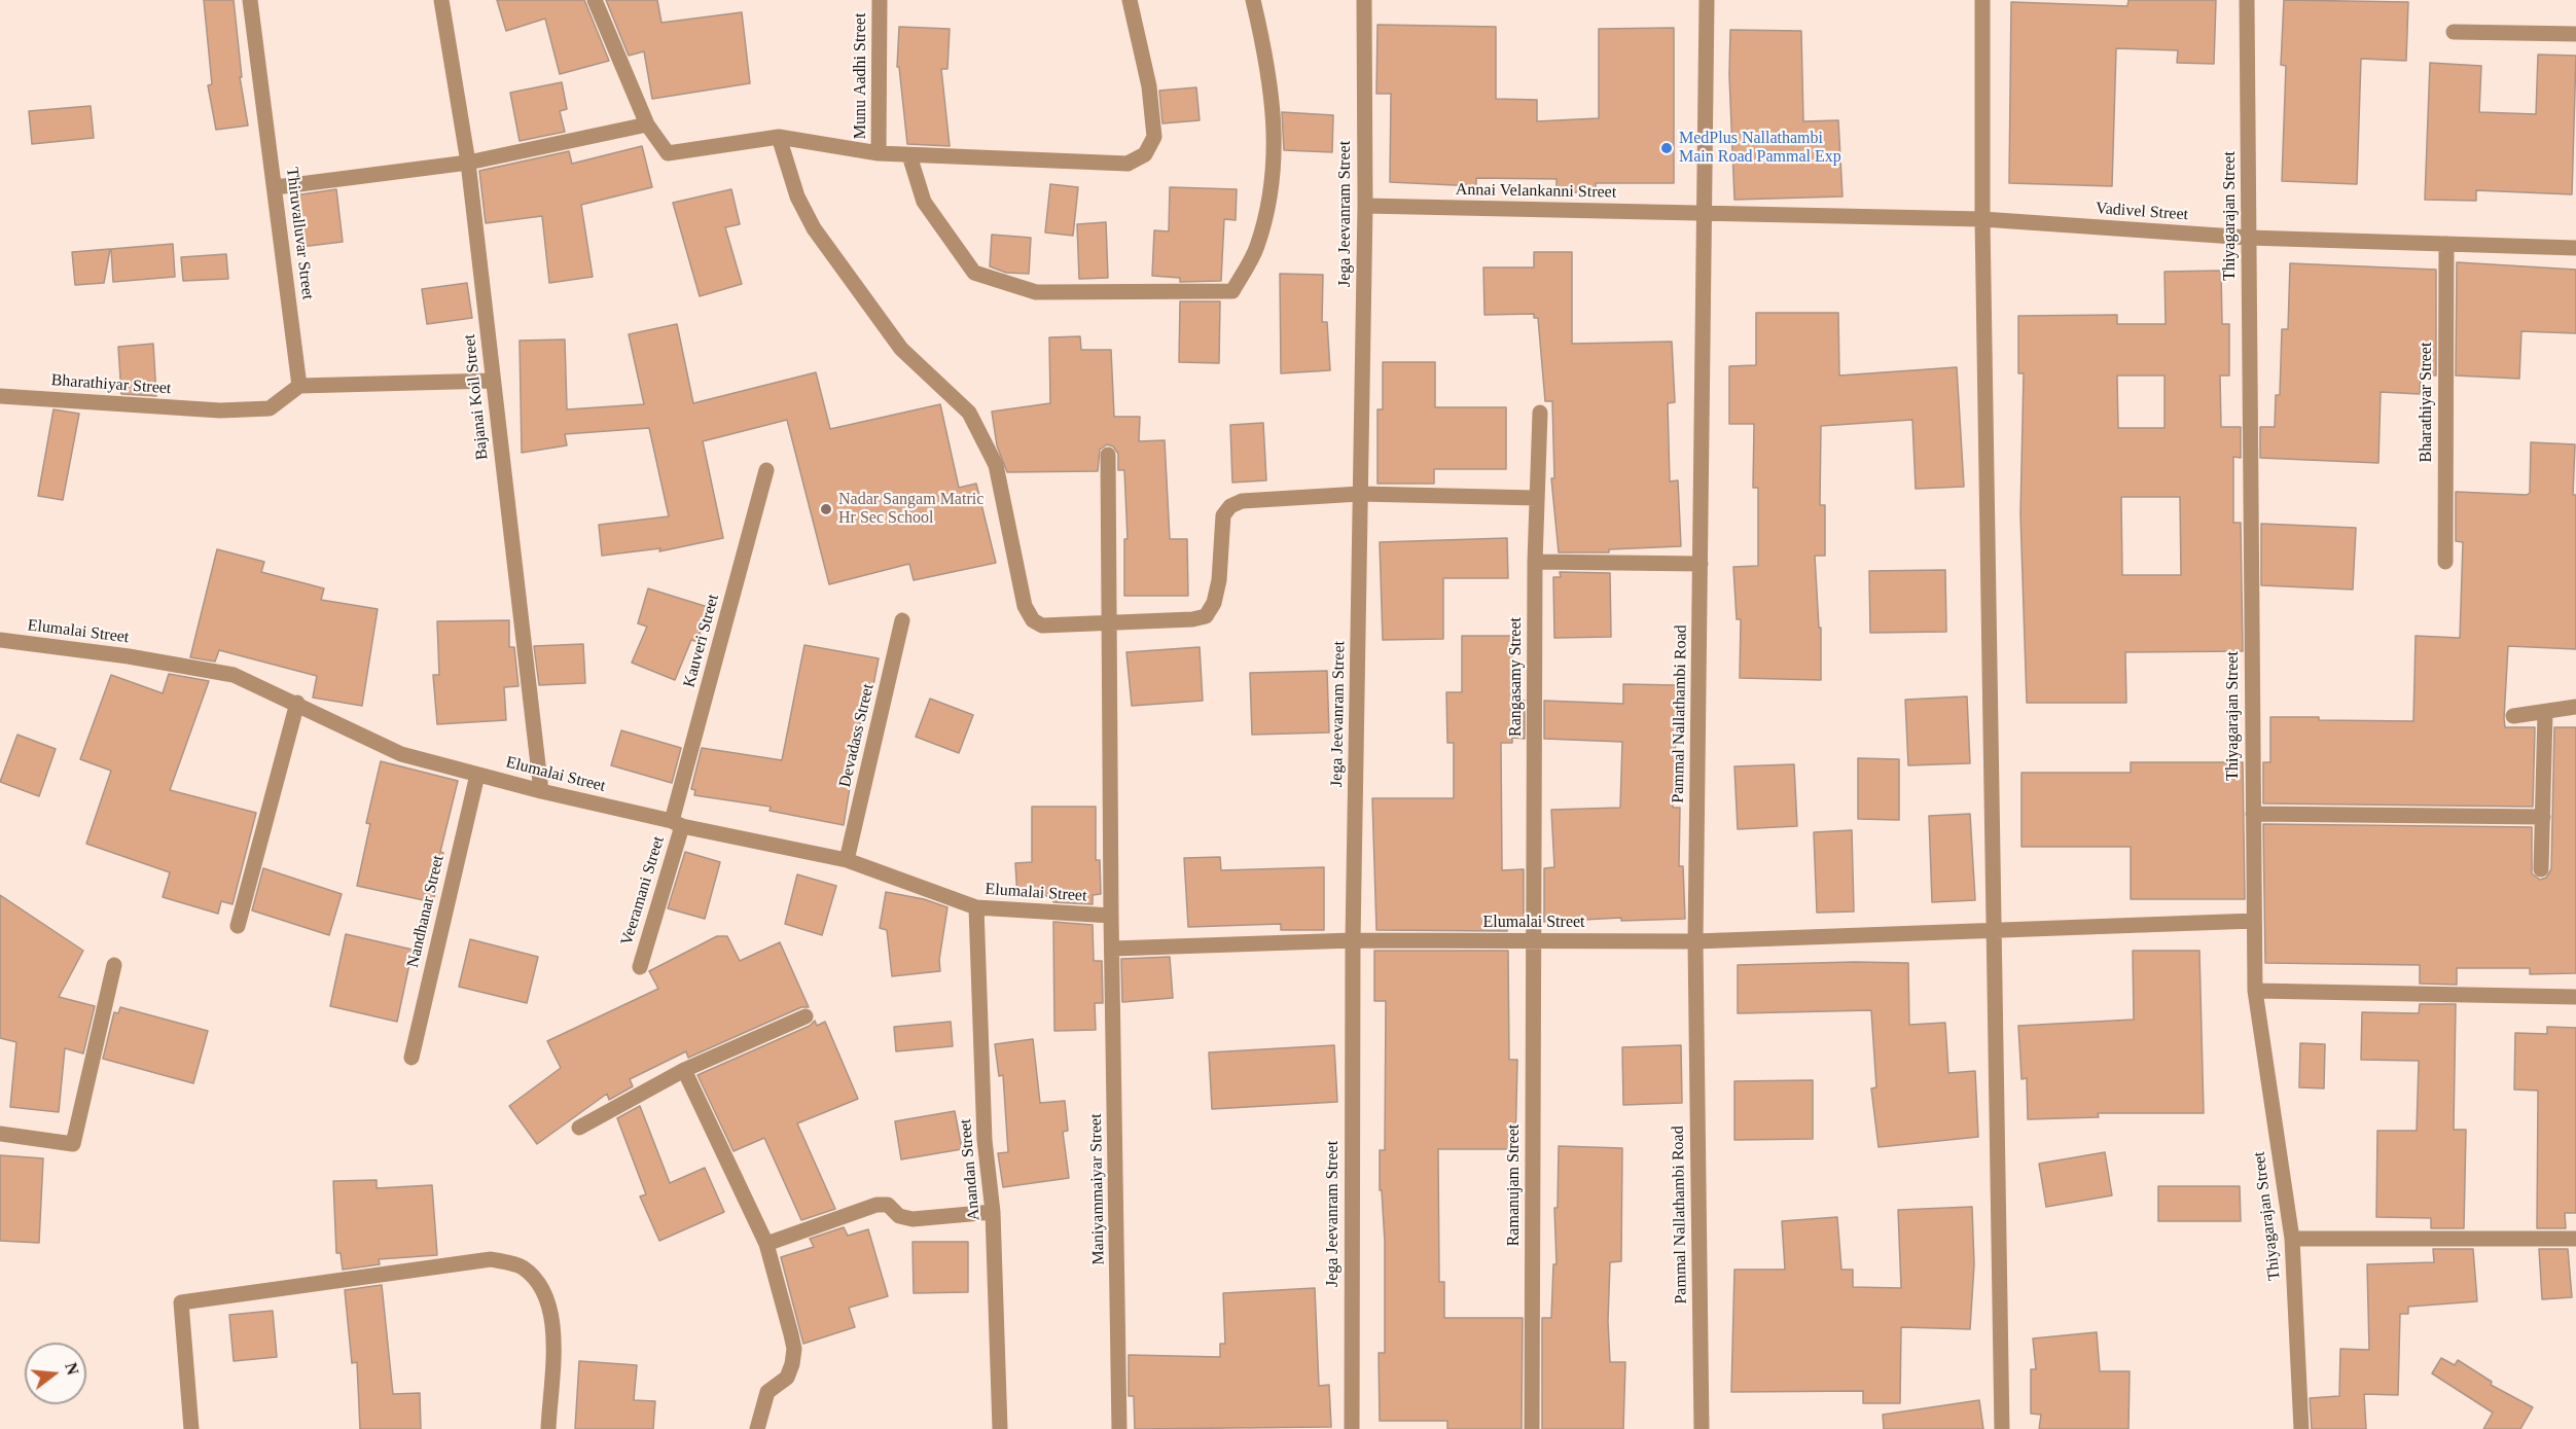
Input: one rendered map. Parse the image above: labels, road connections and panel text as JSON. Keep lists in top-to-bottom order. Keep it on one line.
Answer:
{"streets":{"street":["Munu Aadhi Street","Annai Velankanni Street","Vadivel Street","Jega Jeevanram Street","Thiyagarajan Street","Thiruvalluvar Street","Bharathiyar Street","Bajanai Koil Street","Elumalai Street","Kauveri Street","Rangasamy Street","Pammal Nallathambi Road","Devadass Street","Veeramani Street","Nandhanar Street","Anandan Street","Ramanujam Street","Maniyammaiyar Street"]},"crossings":[["Annai Velankanni Street","Vadivel Street"],["Annai Velankanni Street","Jega Jeevanram Street"],["Annai Velankanni Street","Pammal Nallathambi Road"],["Vadivel Street","Thiyagarajan Street"],["Vadivel Street","Bharathiyar Street"],["Vadivel Street","Pammal Nallathambi Road"],["Jega Jeevanram Street","Elumalai Street"],["Thiyagarajan Street","Elumalai Street"],["Thiruvalluvar Street","Bharathiyar Street"],["Bajanai Koil Street","Elumalai Street"],["Elumalai Street","Kauveri Street"],["Elumalai Street","Rangasamy Street"],["Elumalai Street","Pammal Nallathambi Road"],["Elumalai Street","Devadass Street"],["Elumalai Street","Veeramani Street"],["Elumalai Street","Nandhanar Street"],["Elumalai Street","Anandan Street"],["Elumalai Street","Ramanujam Street"],["Elumalai Street","Maniyammaiyar Street"],["Kauveri Street","Veeramani Street"],["Rangasamy Street","Ramanujam Street"]],"places":["MedPlus Nallathambi Main Road Pammal Exp","Nadar Sangam Matric Hr Sec School"],"north":"right"}
